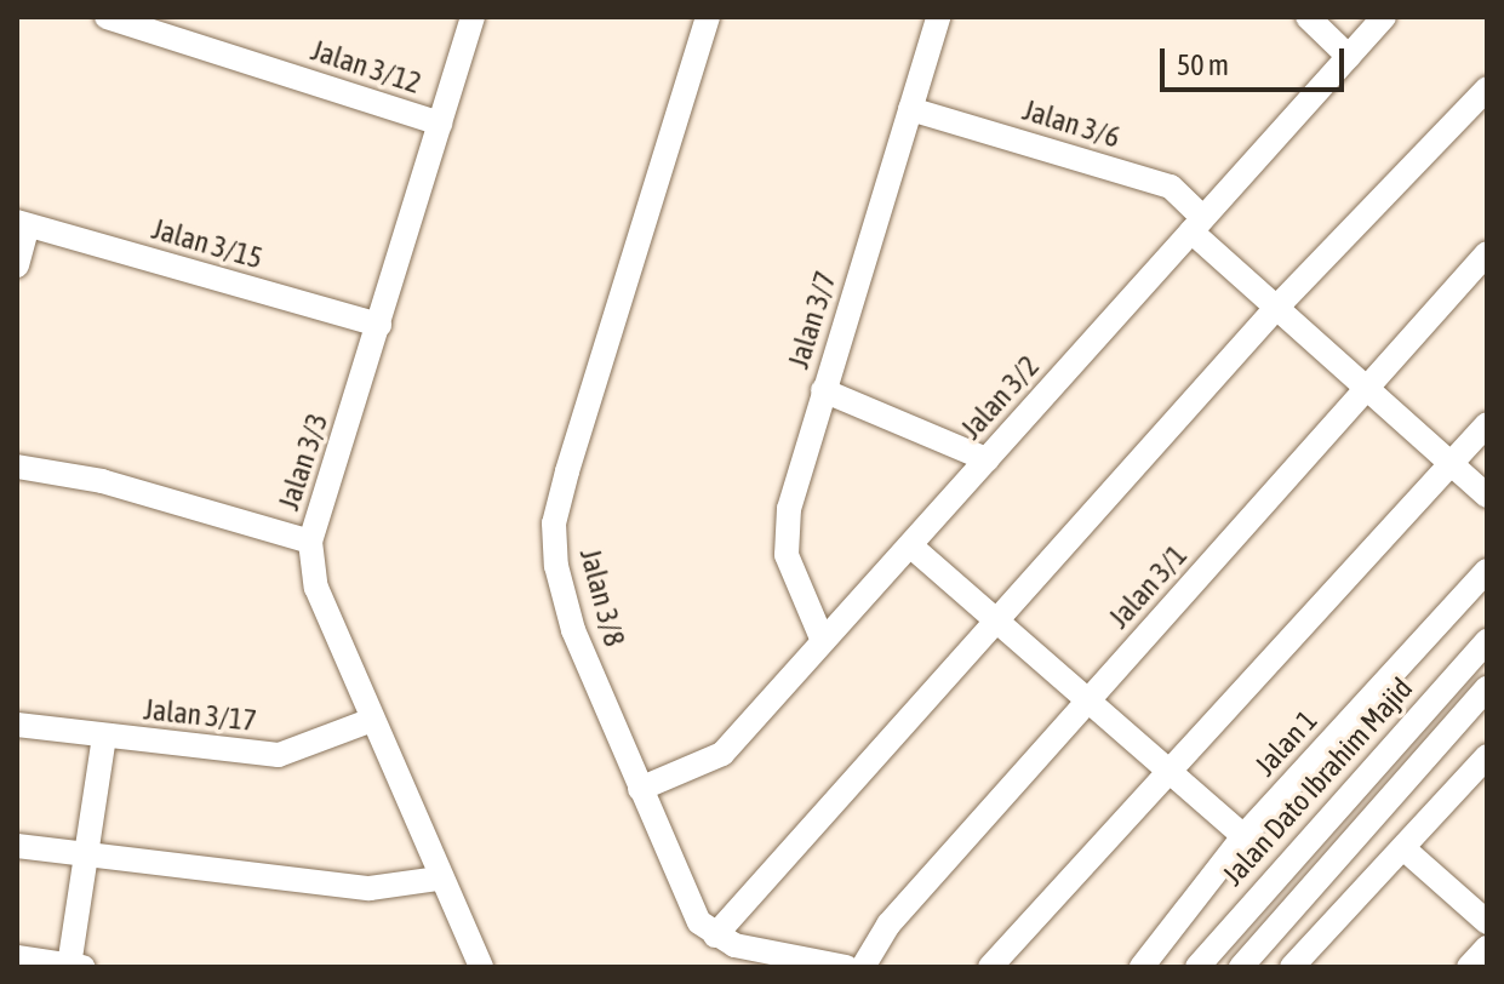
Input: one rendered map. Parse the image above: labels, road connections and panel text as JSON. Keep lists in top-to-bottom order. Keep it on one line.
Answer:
{"streets":{"street":["Jalan 3/12","Jalan 3/6","Jalan 3/15","Jalan 3/7","Jalan 3/2","Jalan 3/3","Jalan 3/1","Jalan 3/8","Jalan 3/17","Jalan 1","Jalan Dato Ibrahim Majid"]},"crossings":[["Jalan 3/12","Jalan 3/3"],["Jalan 3/6","Jalan 3/7"],["Jalan 3/6","Jalan 3/2"],["Jalan 3/6","Jalan 3/1"],["Jalan 3/15","Jalan 3/3"],["Jalan 3/7","Jalan 3/2"],["Jalan 3/2","Jalan 3/8"],["Jalan 3/3","Jalan 3/17"]],"scale_bar":"50 m"}
